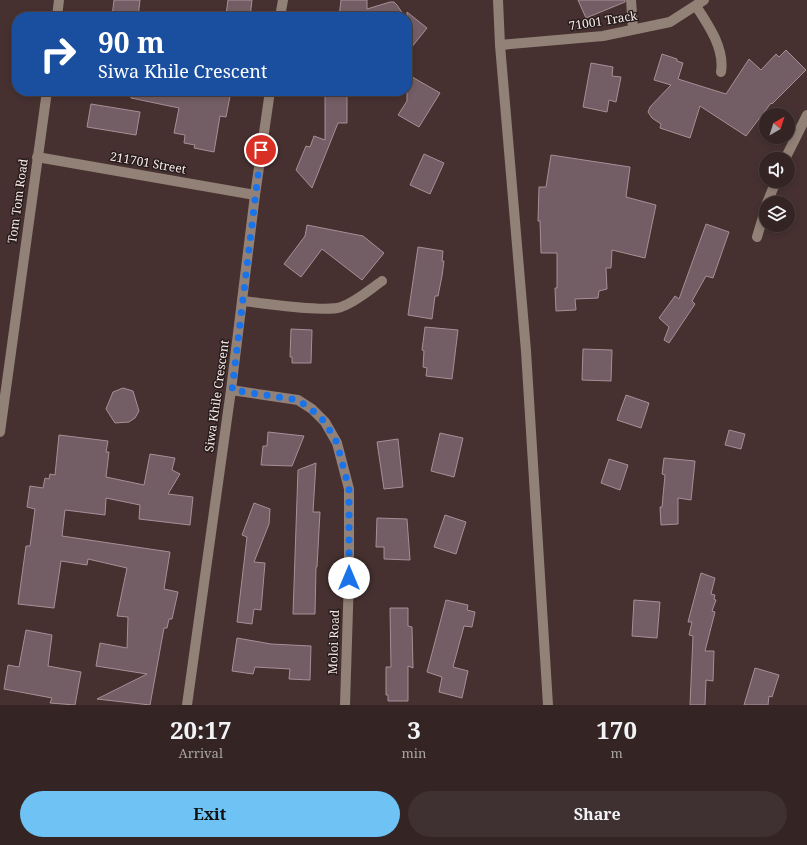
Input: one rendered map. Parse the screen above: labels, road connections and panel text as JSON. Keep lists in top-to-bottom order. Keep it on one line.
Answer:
{"streets":{"street":["71001 Track","211701 Street","Tom Tom Road","Siwa Khile Crescent","Moloi Road"]},"crossings":[["211701 Street","Tom Tom Road"],["211701 Street","Siwa Khile Crescent"],["Siwa Khile Crescent","Moloi Road"]],"north":"top right","page":{"turn":["90 m","Siwa Khile Crescent"],"eta":["20:17","Arrival","3","min","170","m"],"buttons":["Exit","Share"]}}
